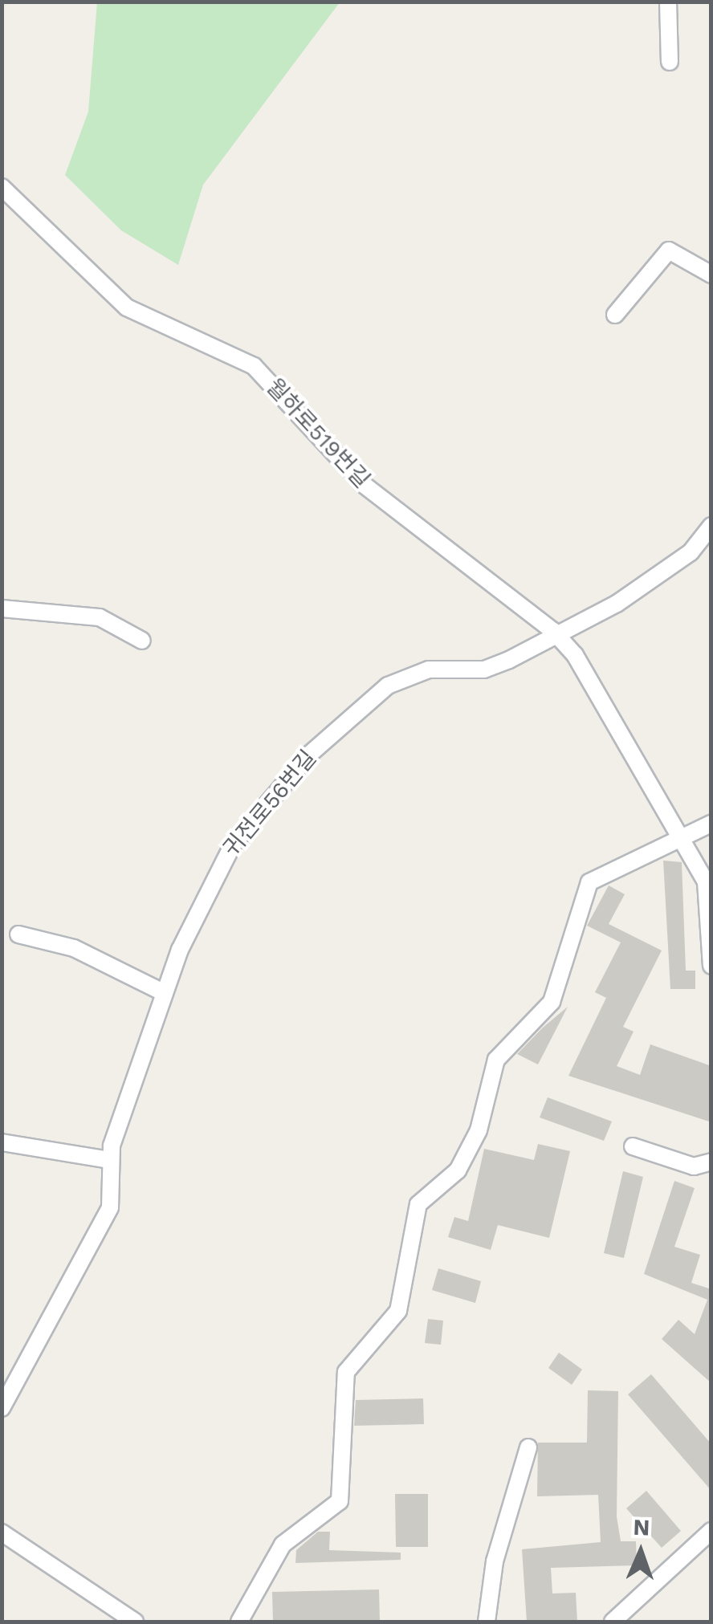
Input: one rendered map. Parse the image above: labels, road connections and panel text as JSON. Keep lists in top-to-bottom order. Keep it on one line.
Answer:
{"streets":{"lane":["월하로519번길","귀전로56번길"]},"crossings":[["월하로519번길","귀전로56번길"]],"north":"top"}
